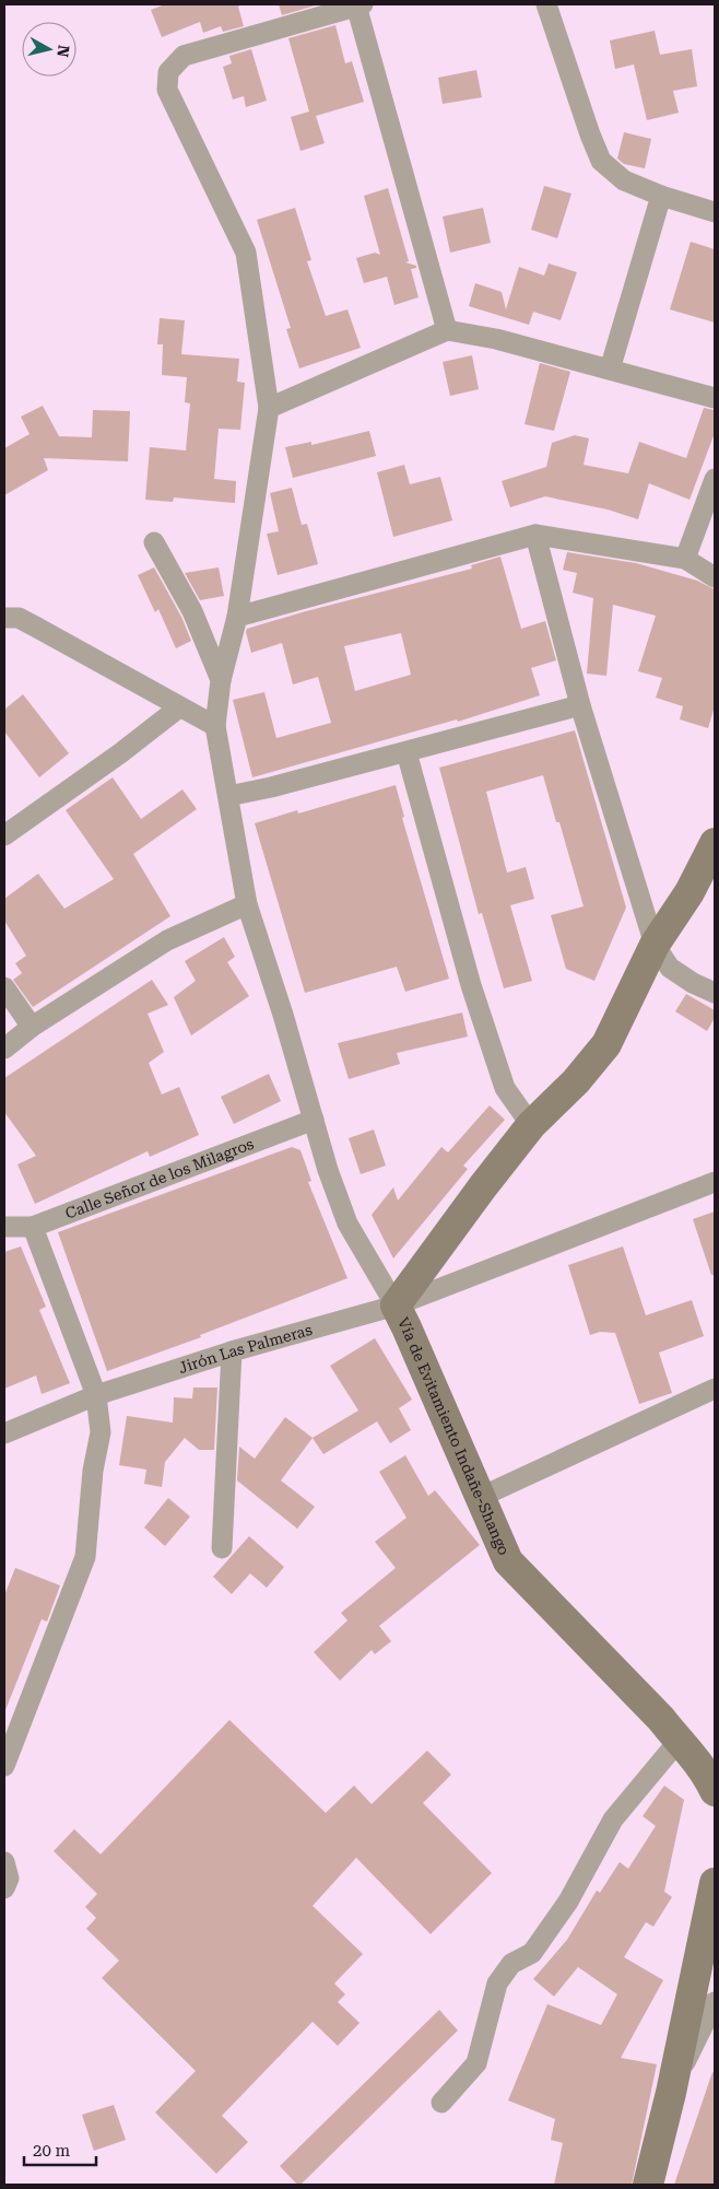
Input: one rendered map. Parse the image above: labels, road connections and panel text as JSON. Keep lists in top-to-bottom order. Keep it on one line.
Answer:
{"streets":{"main road":["Vía de Evitamiento Indañe-Shango"],"street":["Calle Señor de los Milagros","Jirón Las Palmeras"]},"crossings":[["Jirón Las Palmeras","Vía de Evitamiento Indañe-Shango"]],"scale_bar":"20 m","north":"right"}
